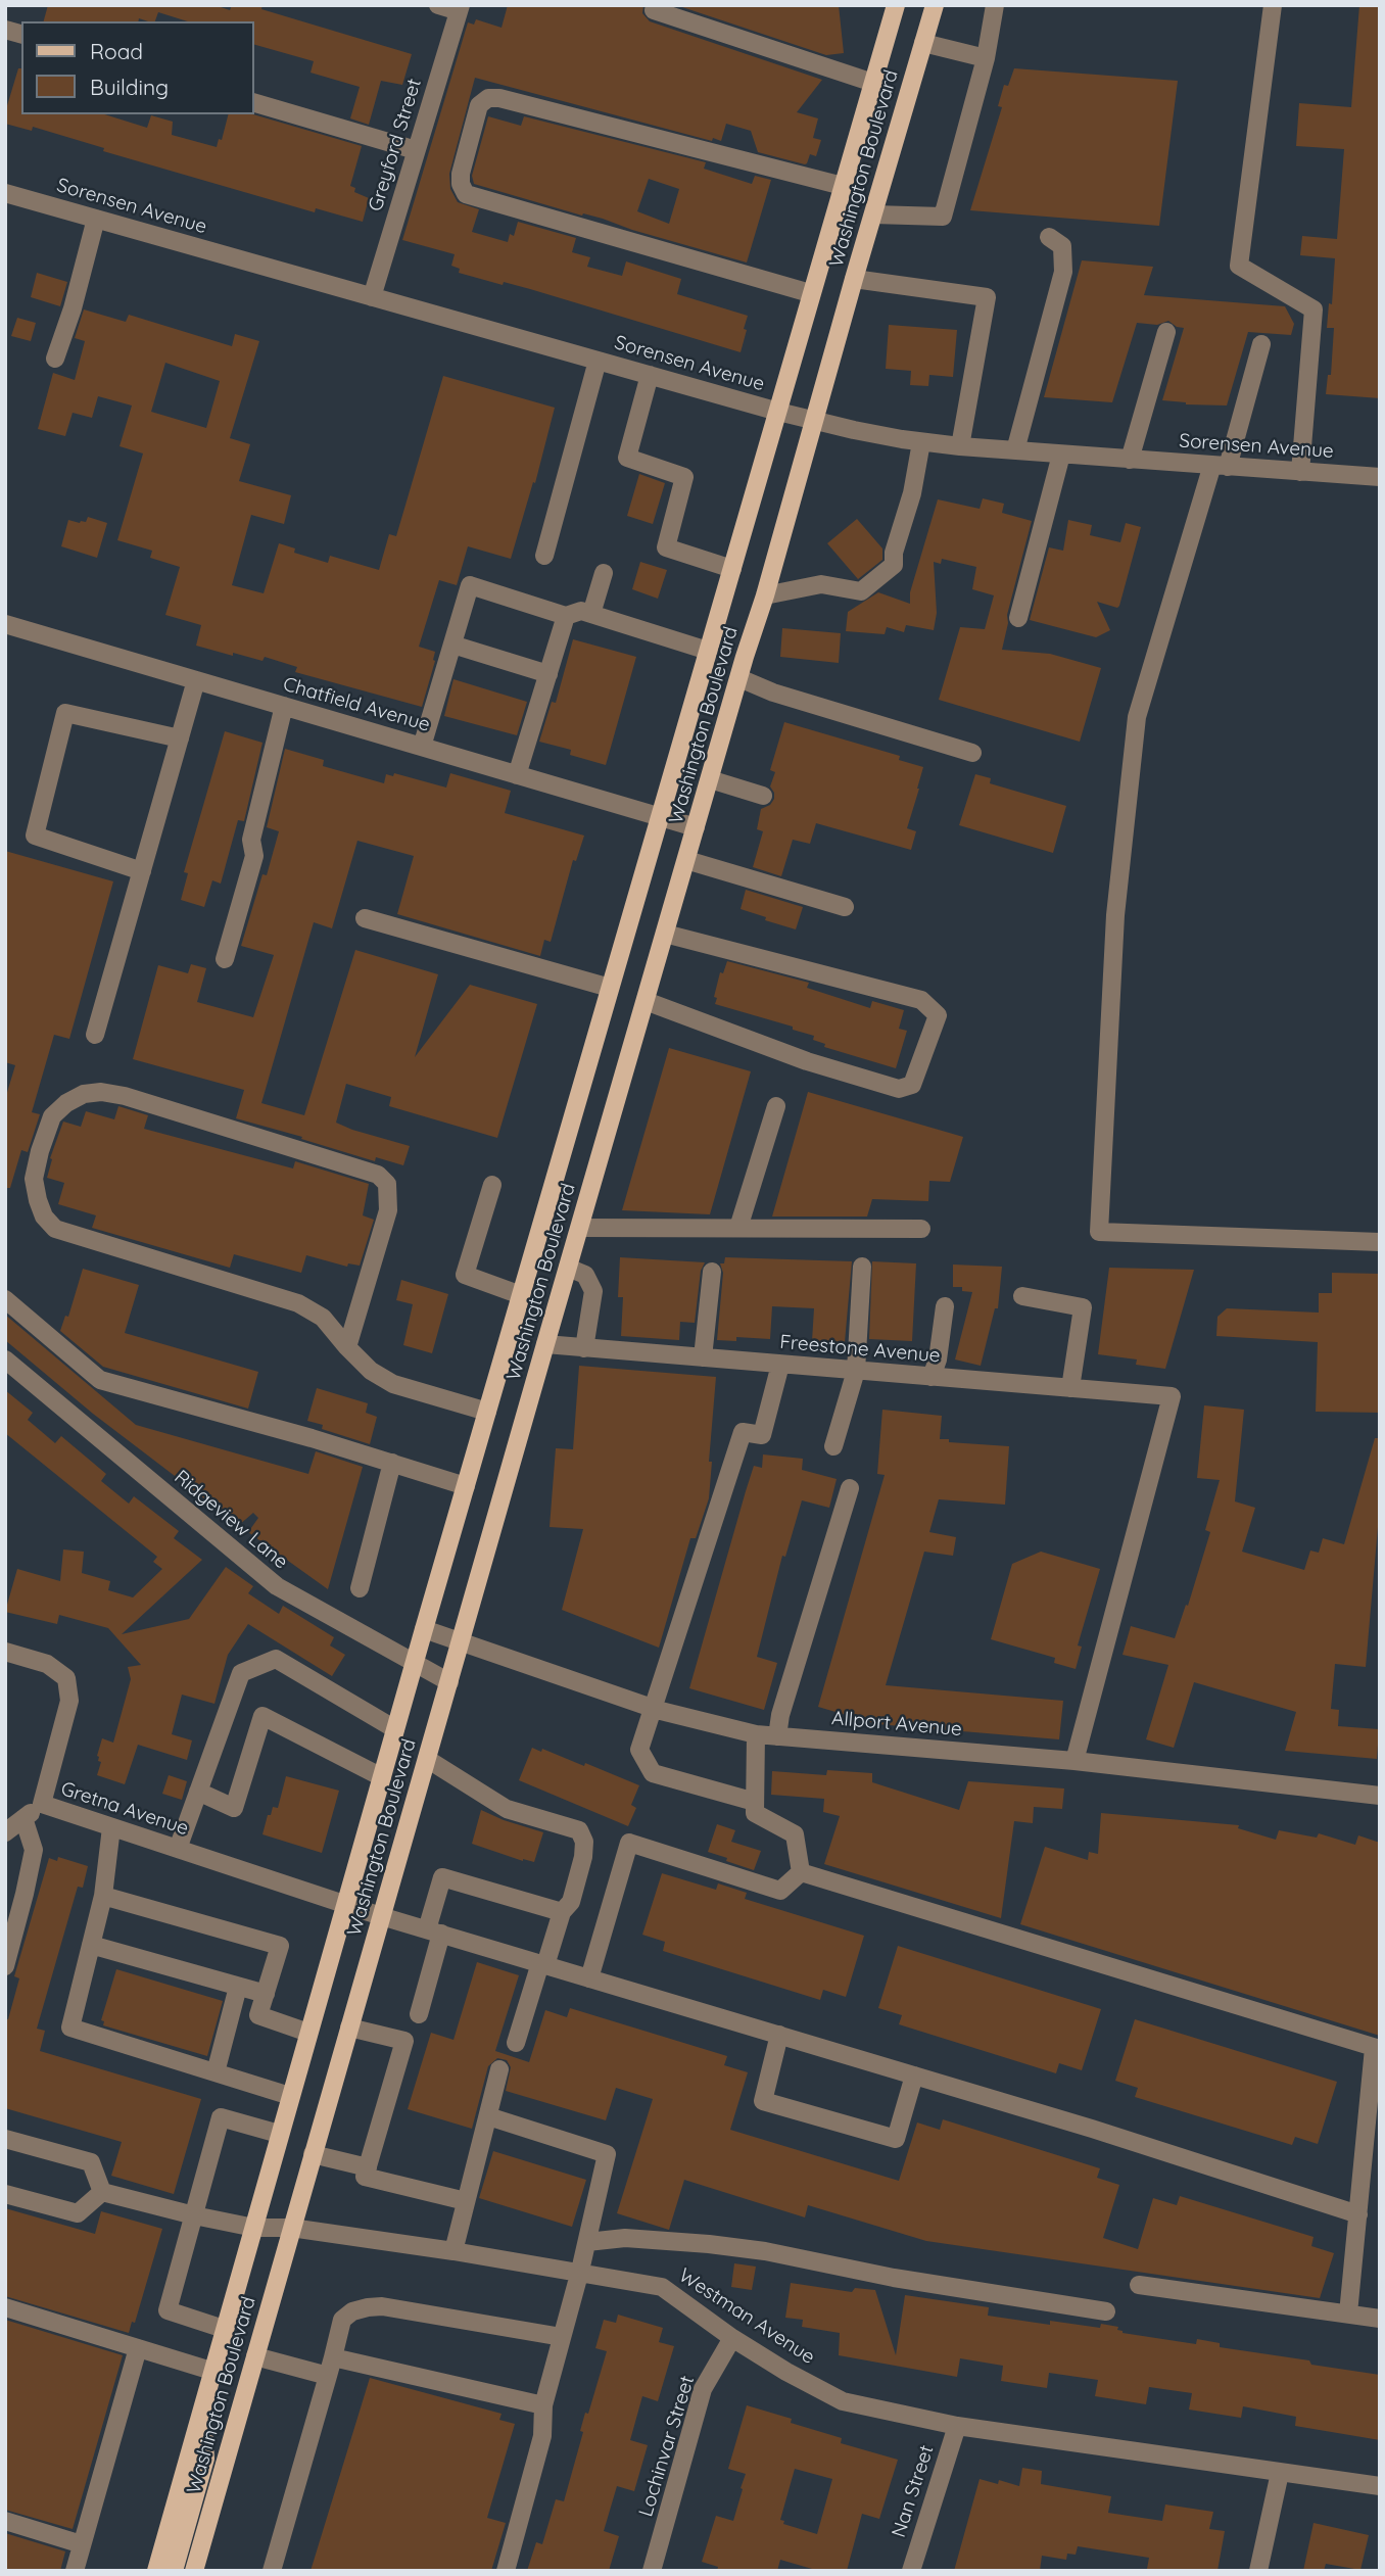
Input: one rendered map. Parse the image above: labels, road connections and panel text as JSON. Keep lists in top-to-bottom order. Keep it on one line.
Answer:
{"streets":{"main road":["Washington Boulevard"],"street":["Greyford Street","Sorensen Avenue","Chatfield Avenue","Freestone Avenue","Ridgeview Lane","Allport Avenue","Gretna Avenue","Westman Avenue","Lochinvar Street","Nan Street"]},"crossings":[["Greyford Street","Sorensen Avenue"],["Washington Boulevard","Sorensen Avenue"],["Washington Boulevard","Chatfield Avenue"],["Washington Boulevard","Freestone Avenue"],["Washington Boulevard","Ridgeview Lane"],["Washington Boulevard","Allport Avenue"],["Washington Boulevard","Gretna Avenue"],["Washington Boulevard","Westman Avenue"],["Freestone Avenue","Allport Avenue"],["Westman Avenue","Lochinvar Street"],["Westman Avenue","Nan Street"]],"legend":["Road","Building"]}
